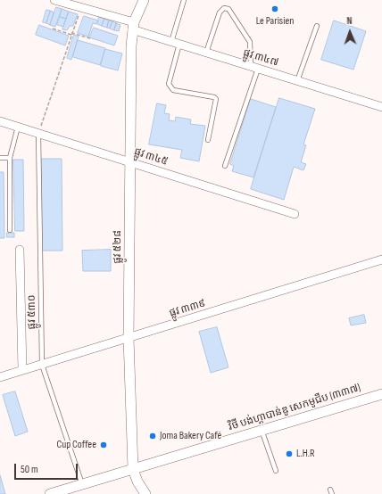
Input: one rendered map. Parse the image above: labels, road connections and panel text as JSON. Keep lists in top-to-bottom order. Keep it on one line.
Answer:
{"streets":{"street":["ផ្លូវ ៣៤៧","ផ្លូវ ៣៤៥","ផ្លូវ ៥២៨","ផ្លូវ ៣៣៩","វិថី បង់ហ្គាបាន់ឌូ សេកមូជីប (៣៣៧)"],"lane":["ផ្លូវ ៥៣០"]},"crossings":[["ផ្លូវ ៣៤៧","ផ្លូវ ៥២៨"],["ផ្លូវ ៣៤៥","ផ្លូវ ៥២៨"],["ផ្លូវ ៣៤៥","ផ្លូវ ៥៣០"],["ផ្លូវ ៥២៨","ផ្លូវ ៣៣៩"],["ផ្លូវ ៥២៨","វិថី បង់ហ្គាបាន់ឌូ សេកមូជីប (៣៣៧)"],["ផ្លូវ ៣៣៩","ផ្លូវ ៥៣០"],["ផ្លូវ ៥៣០","វិថី បង់ហ្គាបាន់ឌូ សេកមូជីប (៣៣៧)"]],"places":["Le Parisien","Joma Bakery Café","Cup Coffee","L.H.R"],"scale_bar":"50 m","north":"top"}
